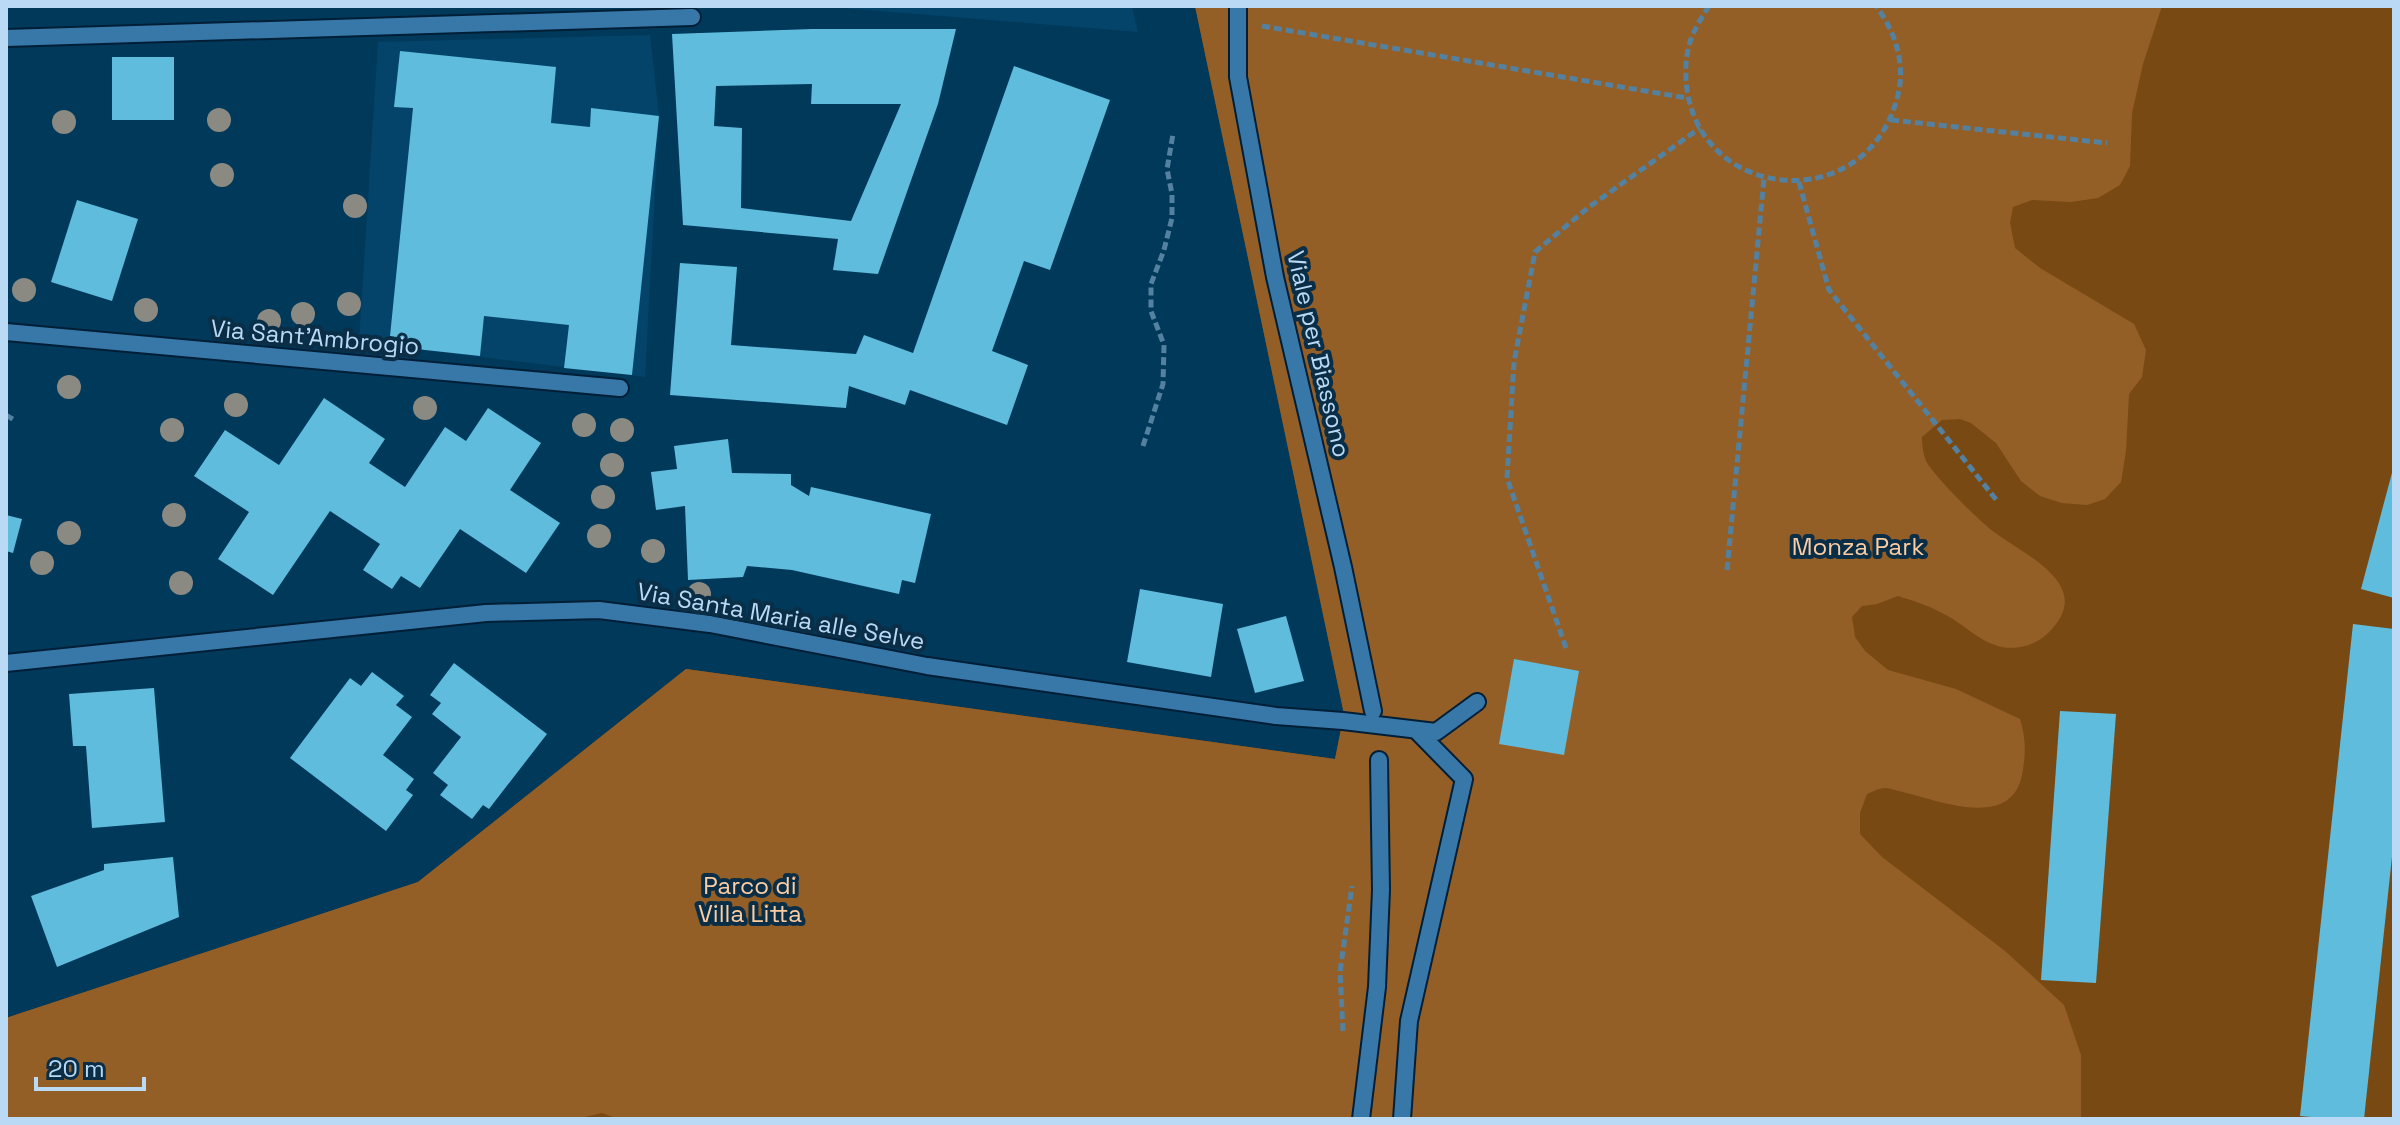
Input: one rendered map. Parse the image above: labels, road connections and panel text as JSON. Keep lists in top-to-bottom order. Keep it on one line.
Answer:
{"streets":{"street":["Via Sant'Ambrogio","Viale per Biassono","Via Santa Maria alle Selve"]},"parks":["Monza Park","Parco di Villa Litta"],"scale_bar":"20 m"}
